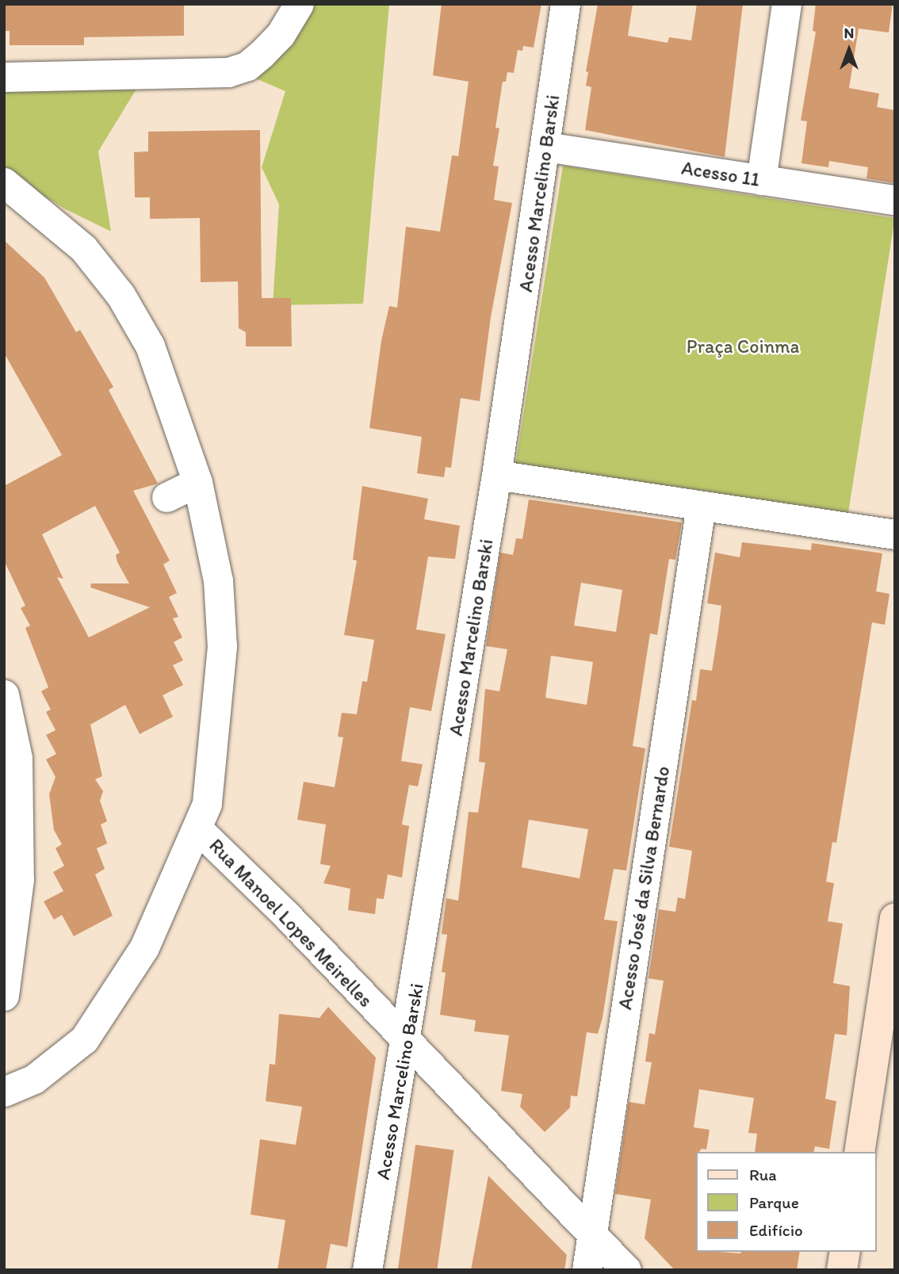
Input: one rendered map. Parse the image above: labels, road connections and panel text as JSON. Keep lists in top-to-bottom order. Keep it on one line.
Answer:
{"streets":{"street":["Acesso 11","Acesso Marcelino Barski","Acesso José da Silva Bernardo","Rua Manoel Lopes Meirelles"]},"crossings":[["Acesso 11","Acesso Marcelino Barski"],["Acesso Marcelino Barski","Rua Manoel Lopes Meirelles"],["Acesso José da Silva Bernardo","Rua Manoel Lopes Meirelles"]],"parks":["Praça Coinma"],"legend":["Rua","Parque","Edifício"],"north":"top"}
